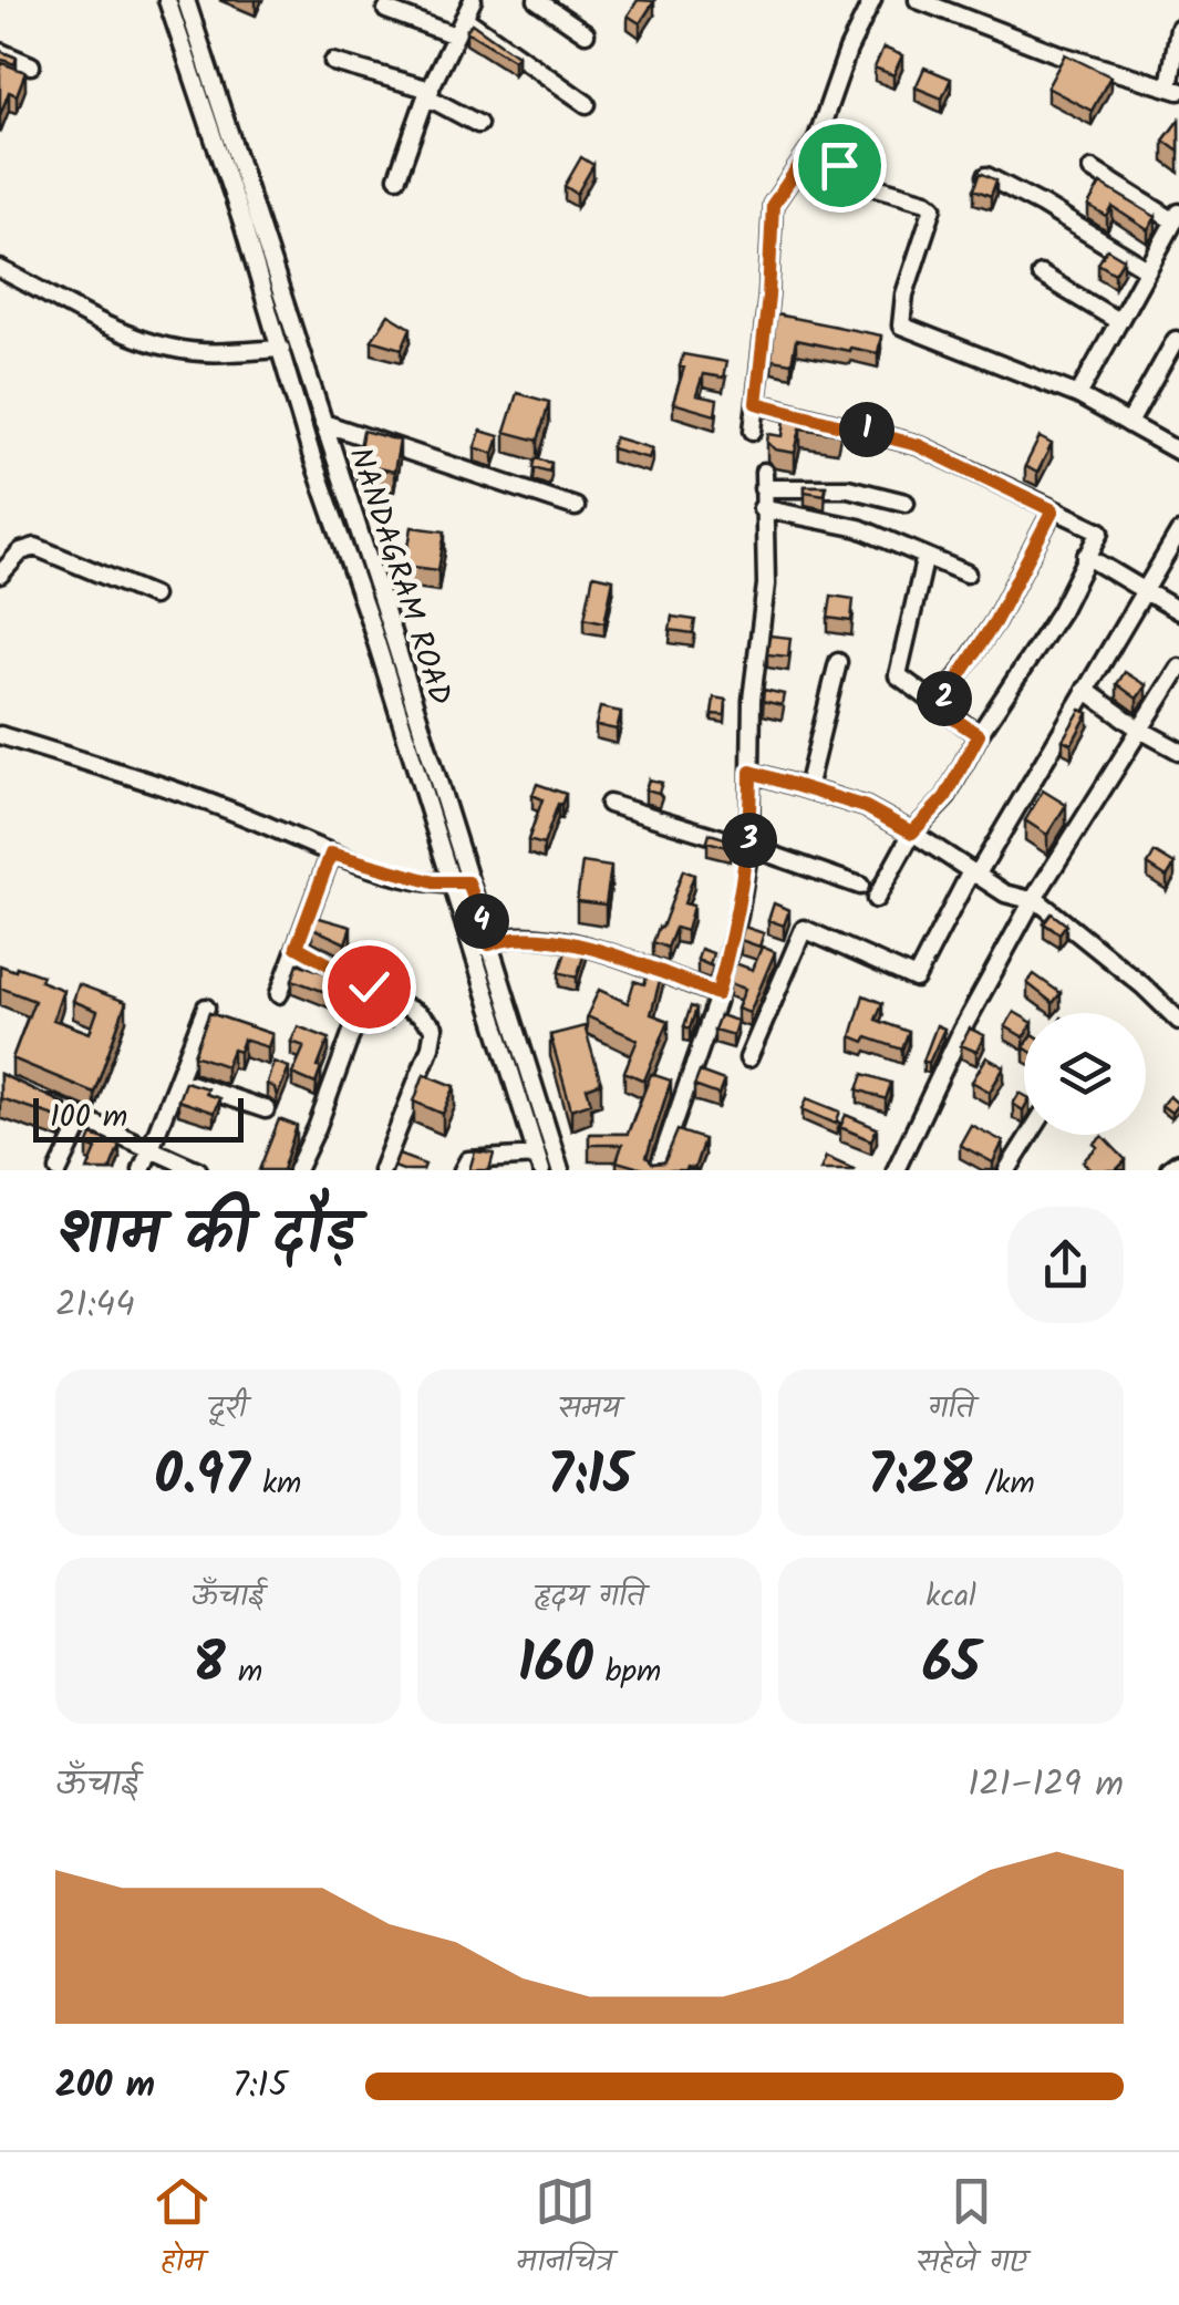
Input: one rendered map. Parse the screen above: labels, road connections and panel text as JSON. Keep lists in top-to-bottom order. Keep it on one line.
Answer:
{"streets":{"street":["NANDAGRAM ROAD"]},"scale_bar":"100 m","page":{"pins":["1","2","3","4"],"scale":"100 m","heading":["शाम की दौड़","21:44"],"stats":[["दूरी","0.97 km"],["समय","7:15"],["गति","7:28 /km"],["ऊँचाई","8 m"],["हृदय गति","160 bpm"],["kcal","65"]],"chart":["ऊँचाई","121–129 m"],"list":[{"name":"200 m","note":"7:15"}],"tabs":["होम","मानचित्र","सहेजे गए"]}}
